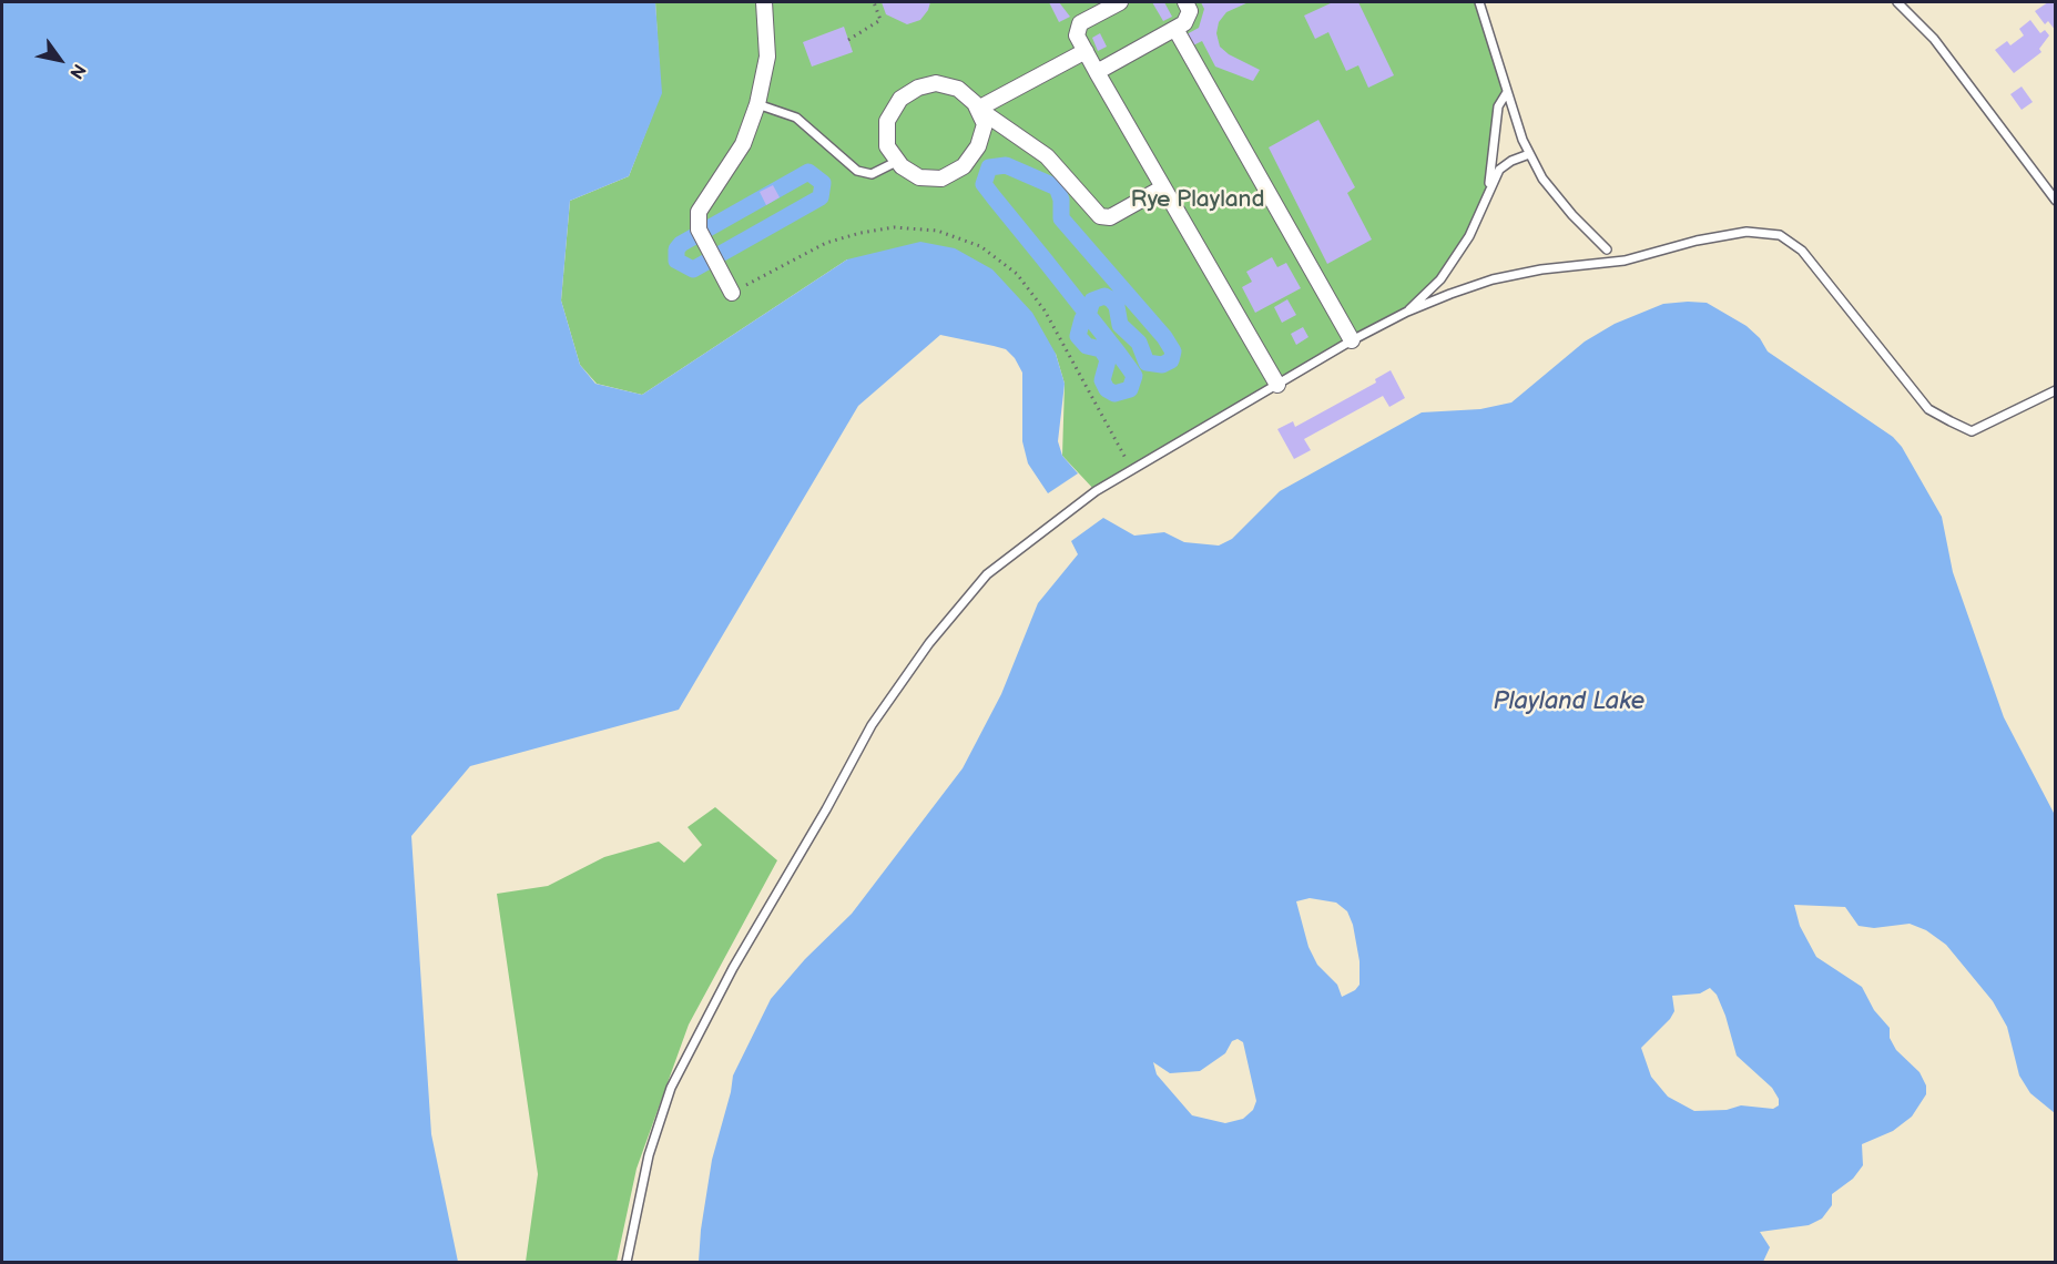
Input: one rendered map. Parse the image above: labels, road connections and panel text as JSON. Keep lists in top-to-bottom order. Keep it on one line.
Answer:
{"water":["Playland Lake"],"parks":["Rye Playland"],"north":"bottom right"}
